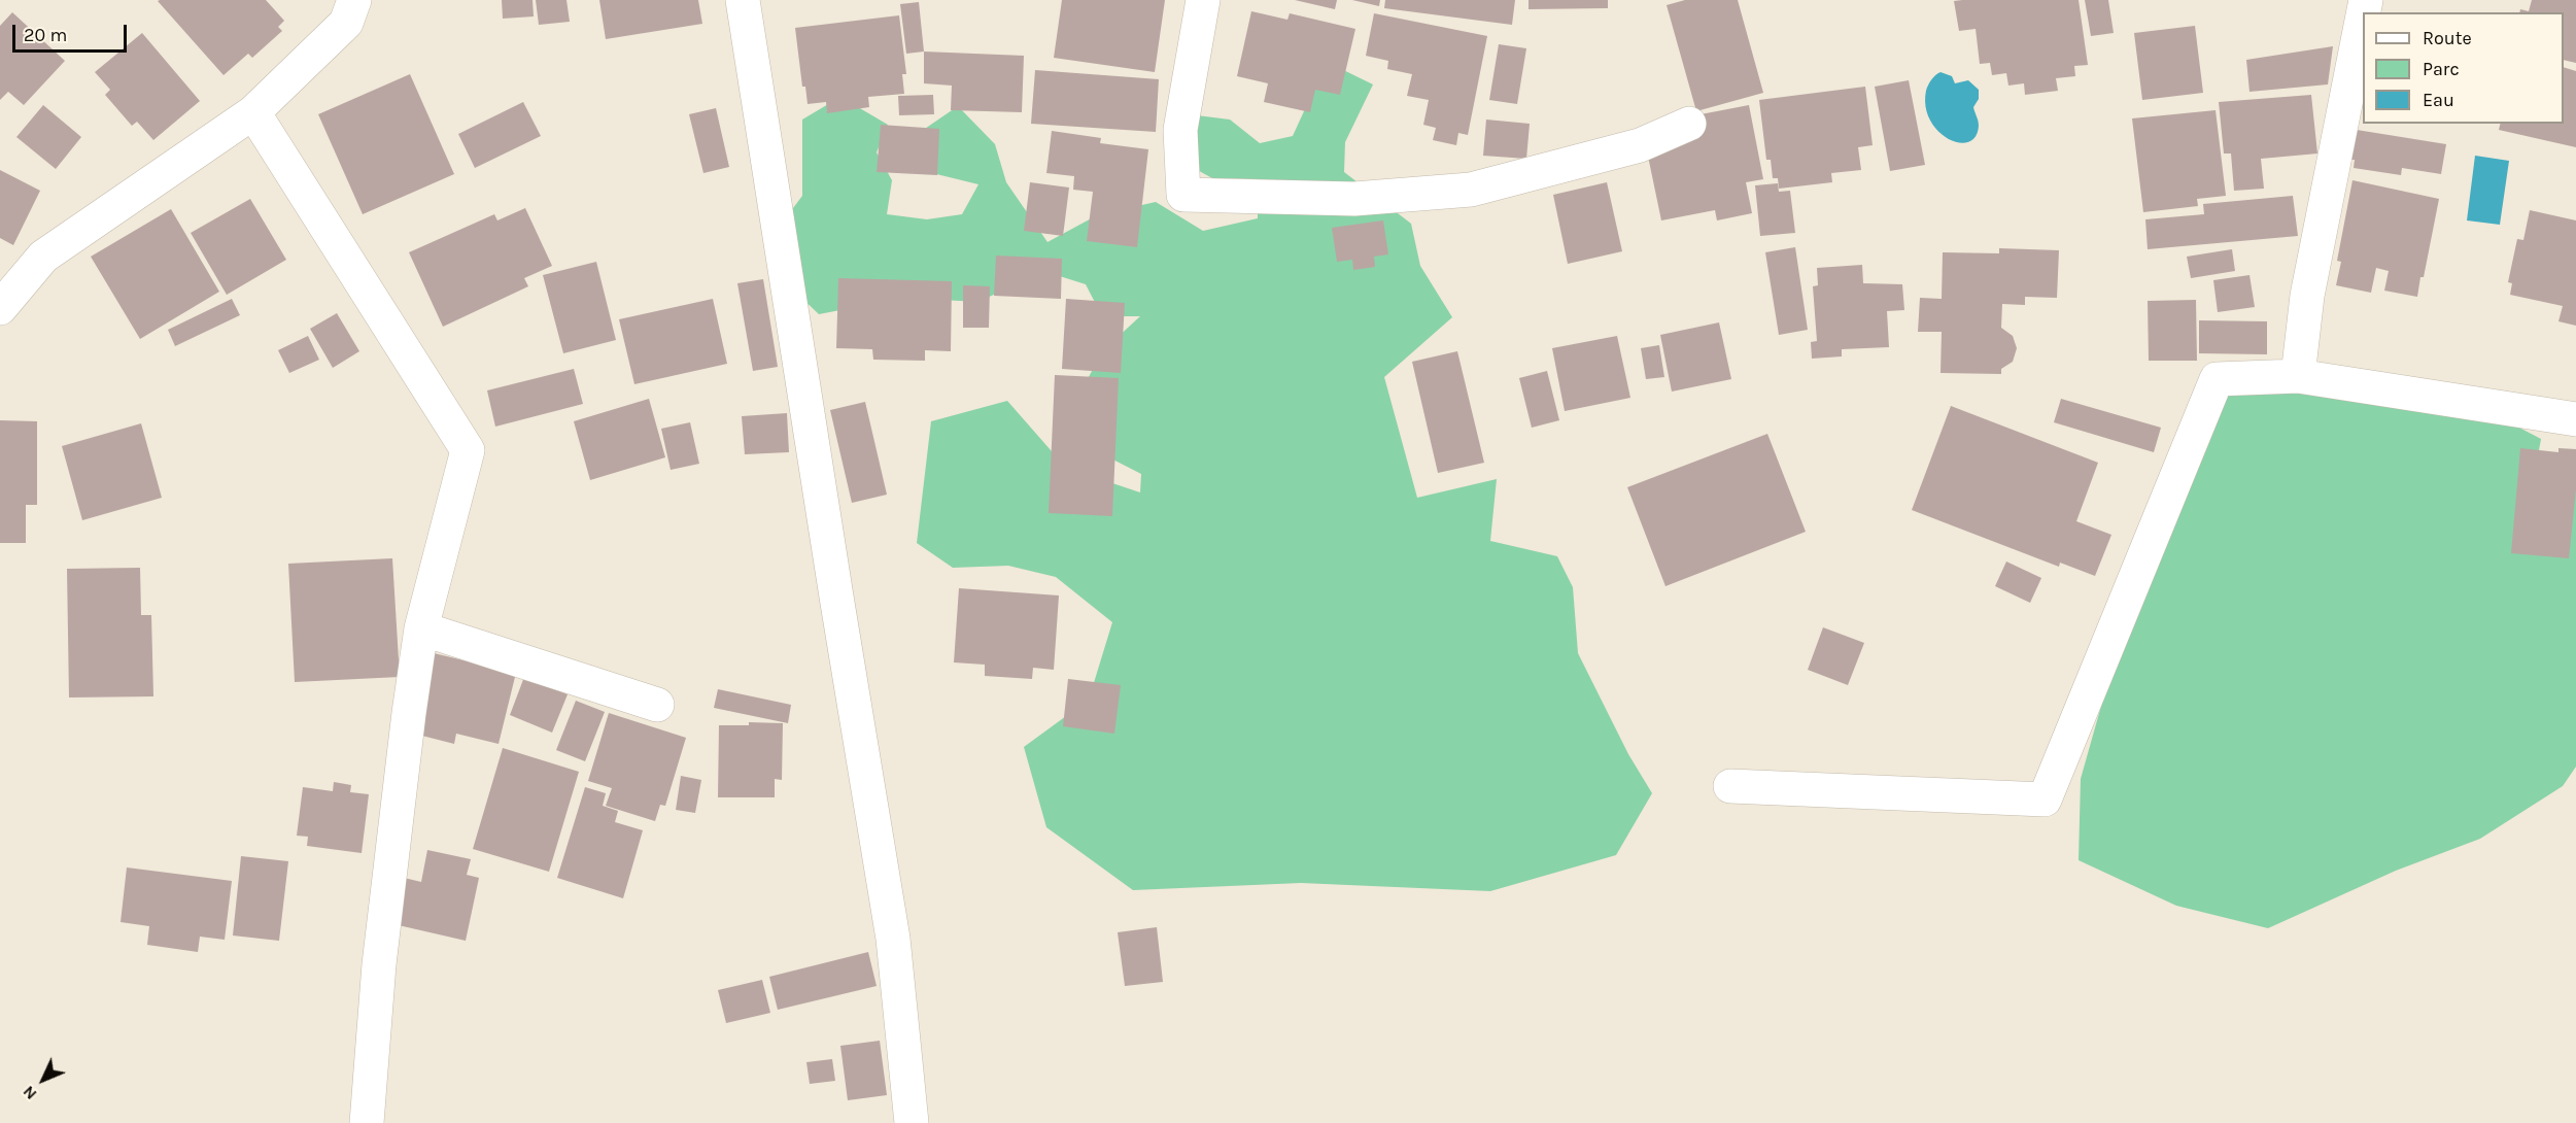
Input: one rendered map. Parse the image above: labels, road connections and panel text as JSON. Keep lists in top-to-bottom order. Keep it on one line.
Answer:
{"legend":["Route","Parc","Eau"],"scale_bar":"20 m","north":"bottom left"}
